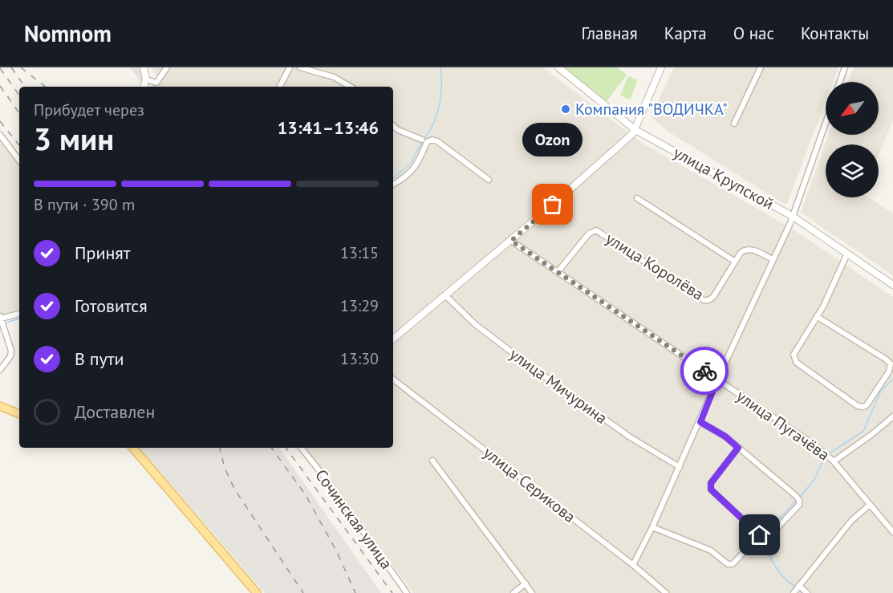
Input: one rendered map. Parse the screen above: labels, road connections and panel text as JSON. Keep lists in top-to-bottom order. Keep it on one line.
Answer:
{"streets":{"street":["улица Крупской","улица Королёва","улица Мичурина","улица Пугачёва","улица Серикова","Сочинская улица"]},"crossings":[["улица Королёва","улица Пугачёва"]],"places":["Компания \"ВОДИЧКА\"","Ozon"],"north":"bottom left","page":{"header":"Nomnom","nav":["Главная","Карта","О нас","Контакты"],"heading":["3 мин","Прибудет через","13:41–13:46"],"bubble":"Ozon","bar":"В пути · 390 m","list":[["Принят","13:15"],["Готовится","13:29"],["В пути","13:30"],"Доставлен"]}}
